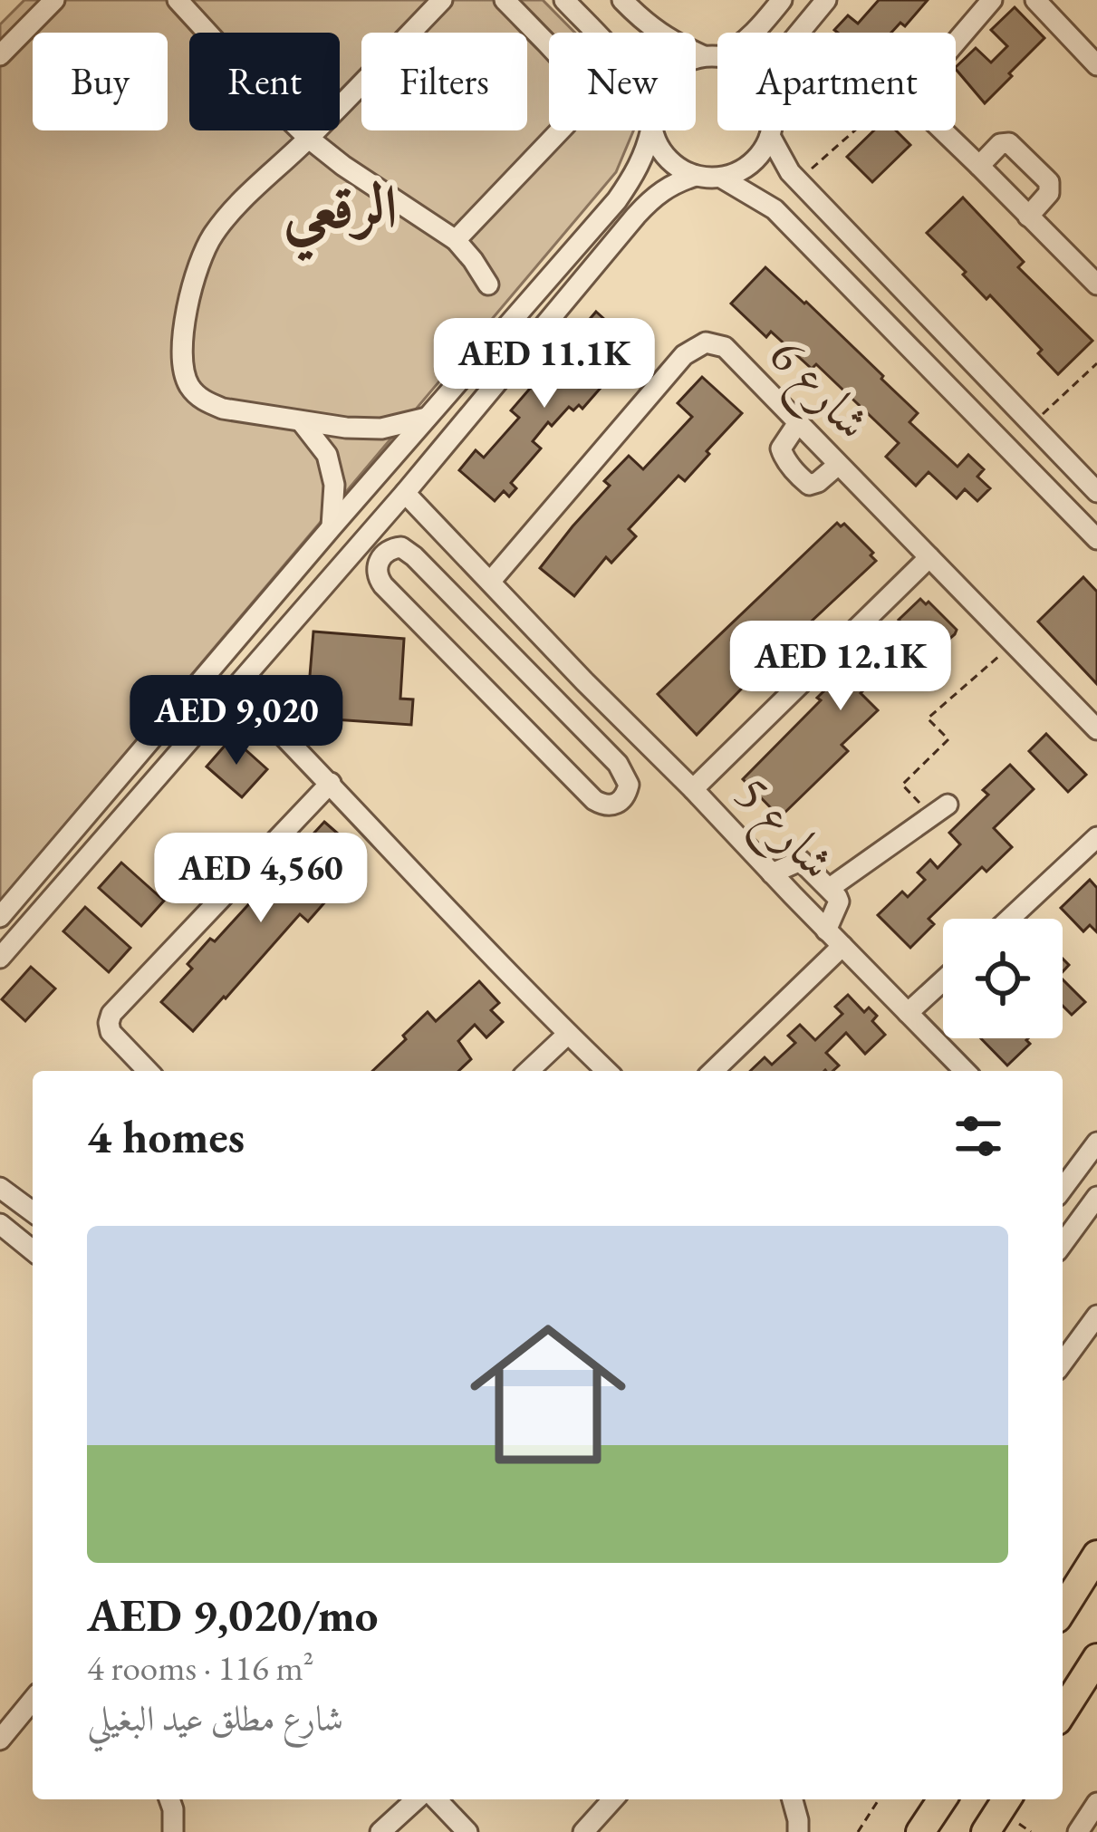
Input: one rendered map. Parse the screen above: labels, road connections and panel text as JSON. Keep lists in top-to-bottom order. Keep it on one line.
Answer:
{"streets":{"street":["شارع 6","شارع 5"]},"crossings":[["شارع 6","شارع 5"]],"districts":["الرقعي"],"page":{"chip":["Buy","Rent","Filters","New","Apartment"],"price":["AED 11.1K","AED 12.1K","AED 9,020","AED 4,560"],"heading":"4 homes","list":[{"name":"AED 9,020/mo","note":"4 rooms · 116 m² · شارع مطلق عيد البغيلي"}]}}
